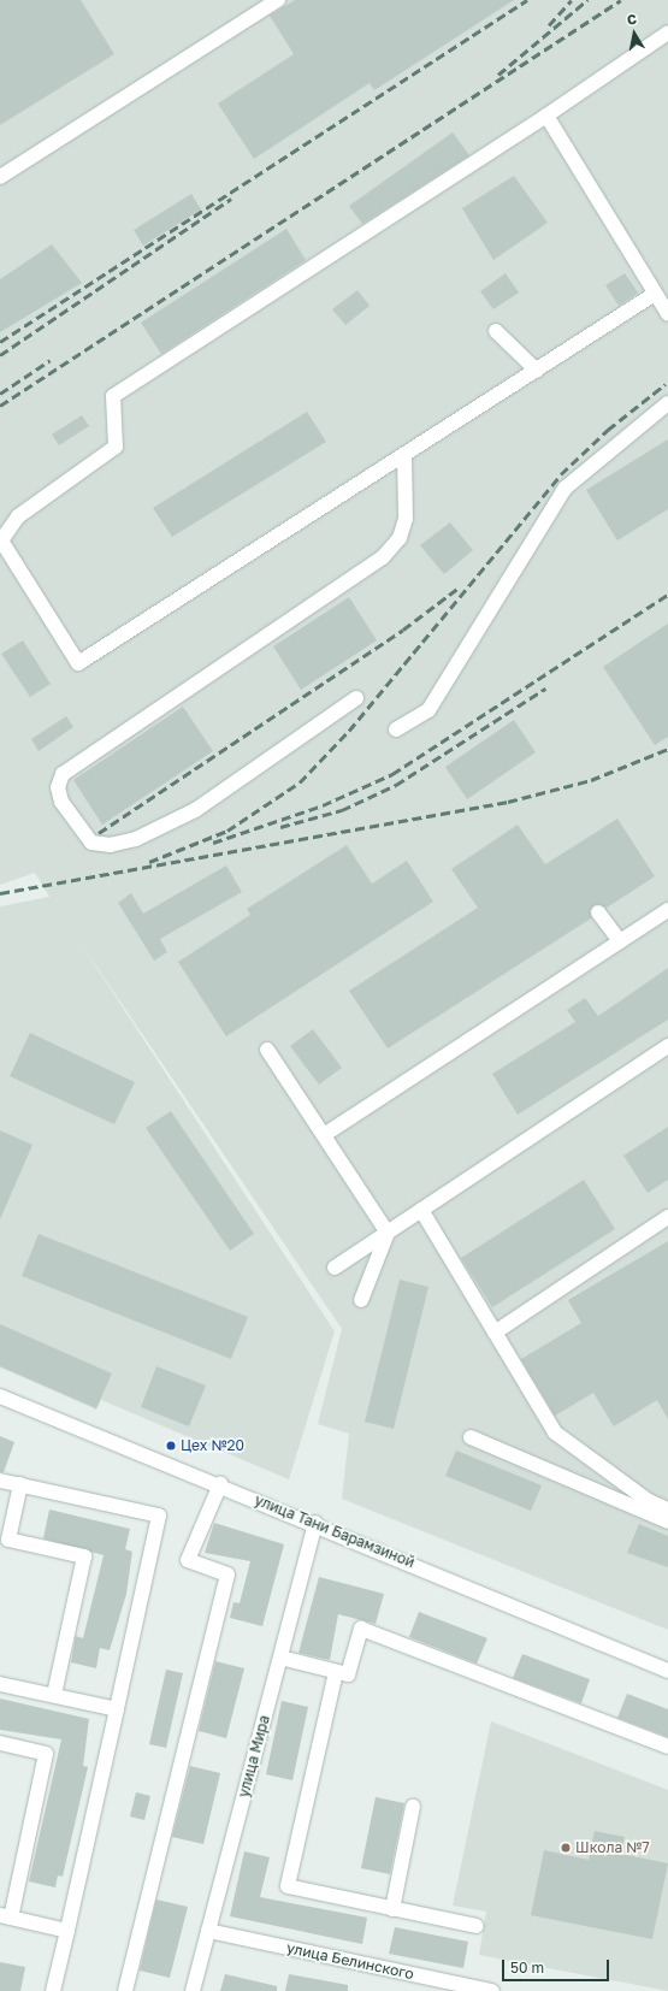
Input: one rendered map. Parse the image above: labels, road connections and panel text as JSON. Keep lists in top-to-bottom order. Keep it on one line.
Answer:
{"streets":{"street":["улица Тани Барамзиной","улица Мира","улица Белинского"]},"crossings":[["улица Тани Барамзиной","улица Мира"],["улица Мира","улица Белинского"]],"places":["Цех №20","Школа №7"],"scale_bar":"50 m","north":"top"}
